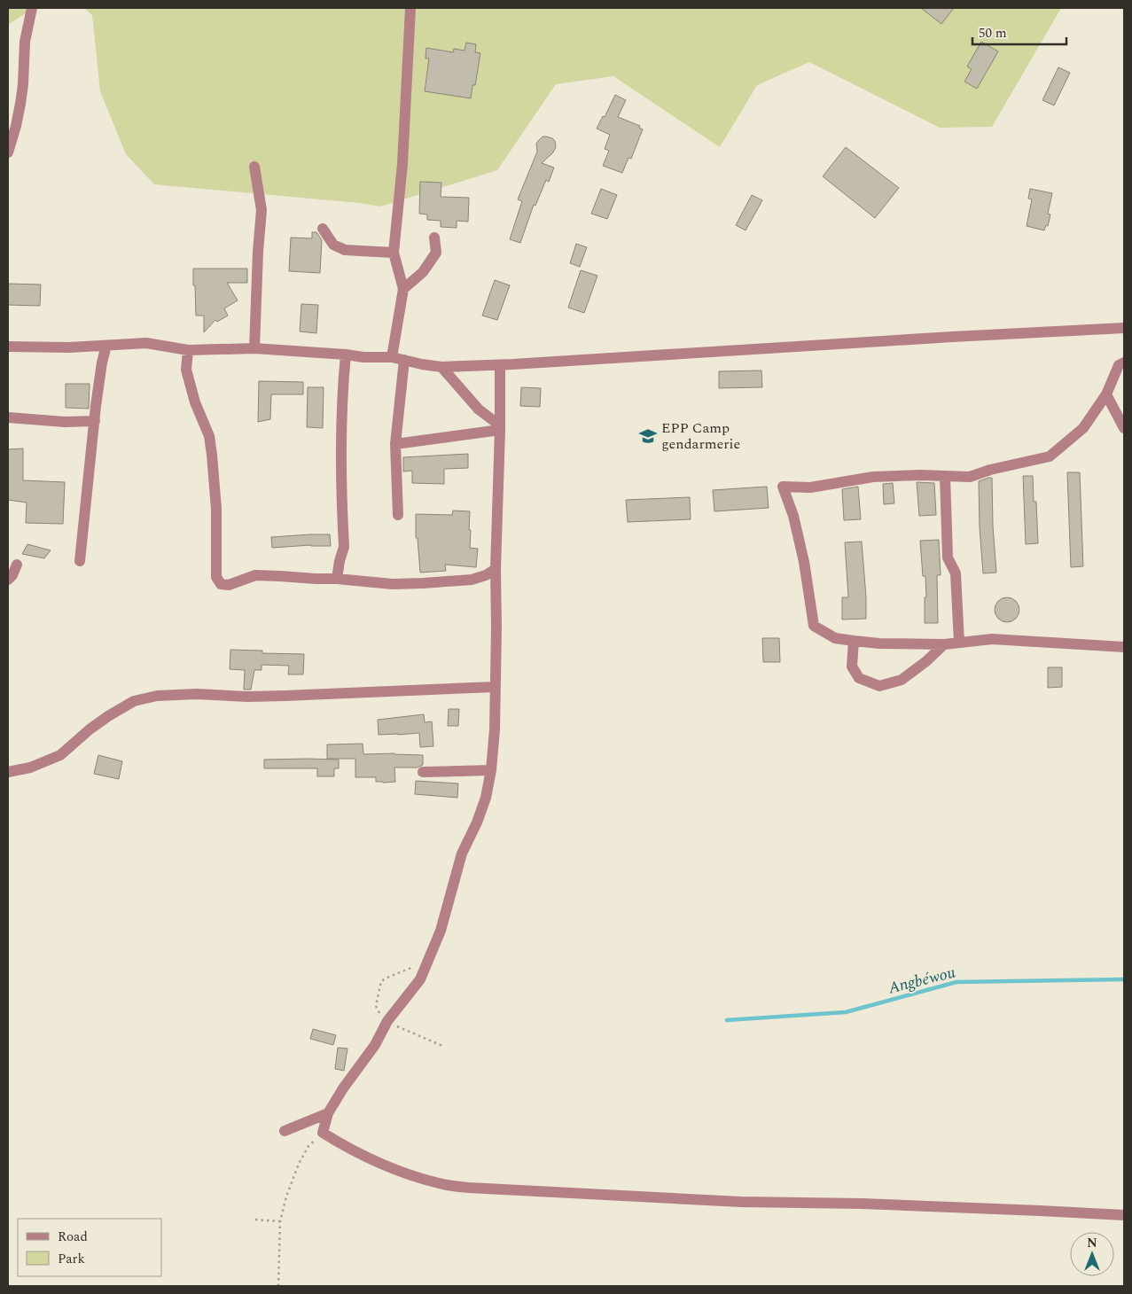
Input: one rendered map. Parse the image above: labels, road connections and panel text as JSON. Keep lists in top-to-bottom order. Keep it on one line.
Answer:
{"water":["Angbéwou"],"places":{"school or university":["EPP Camp gendarmerie"]},"legend":["Road","Park"],"scale_bar":"50 m","north":"top"}
